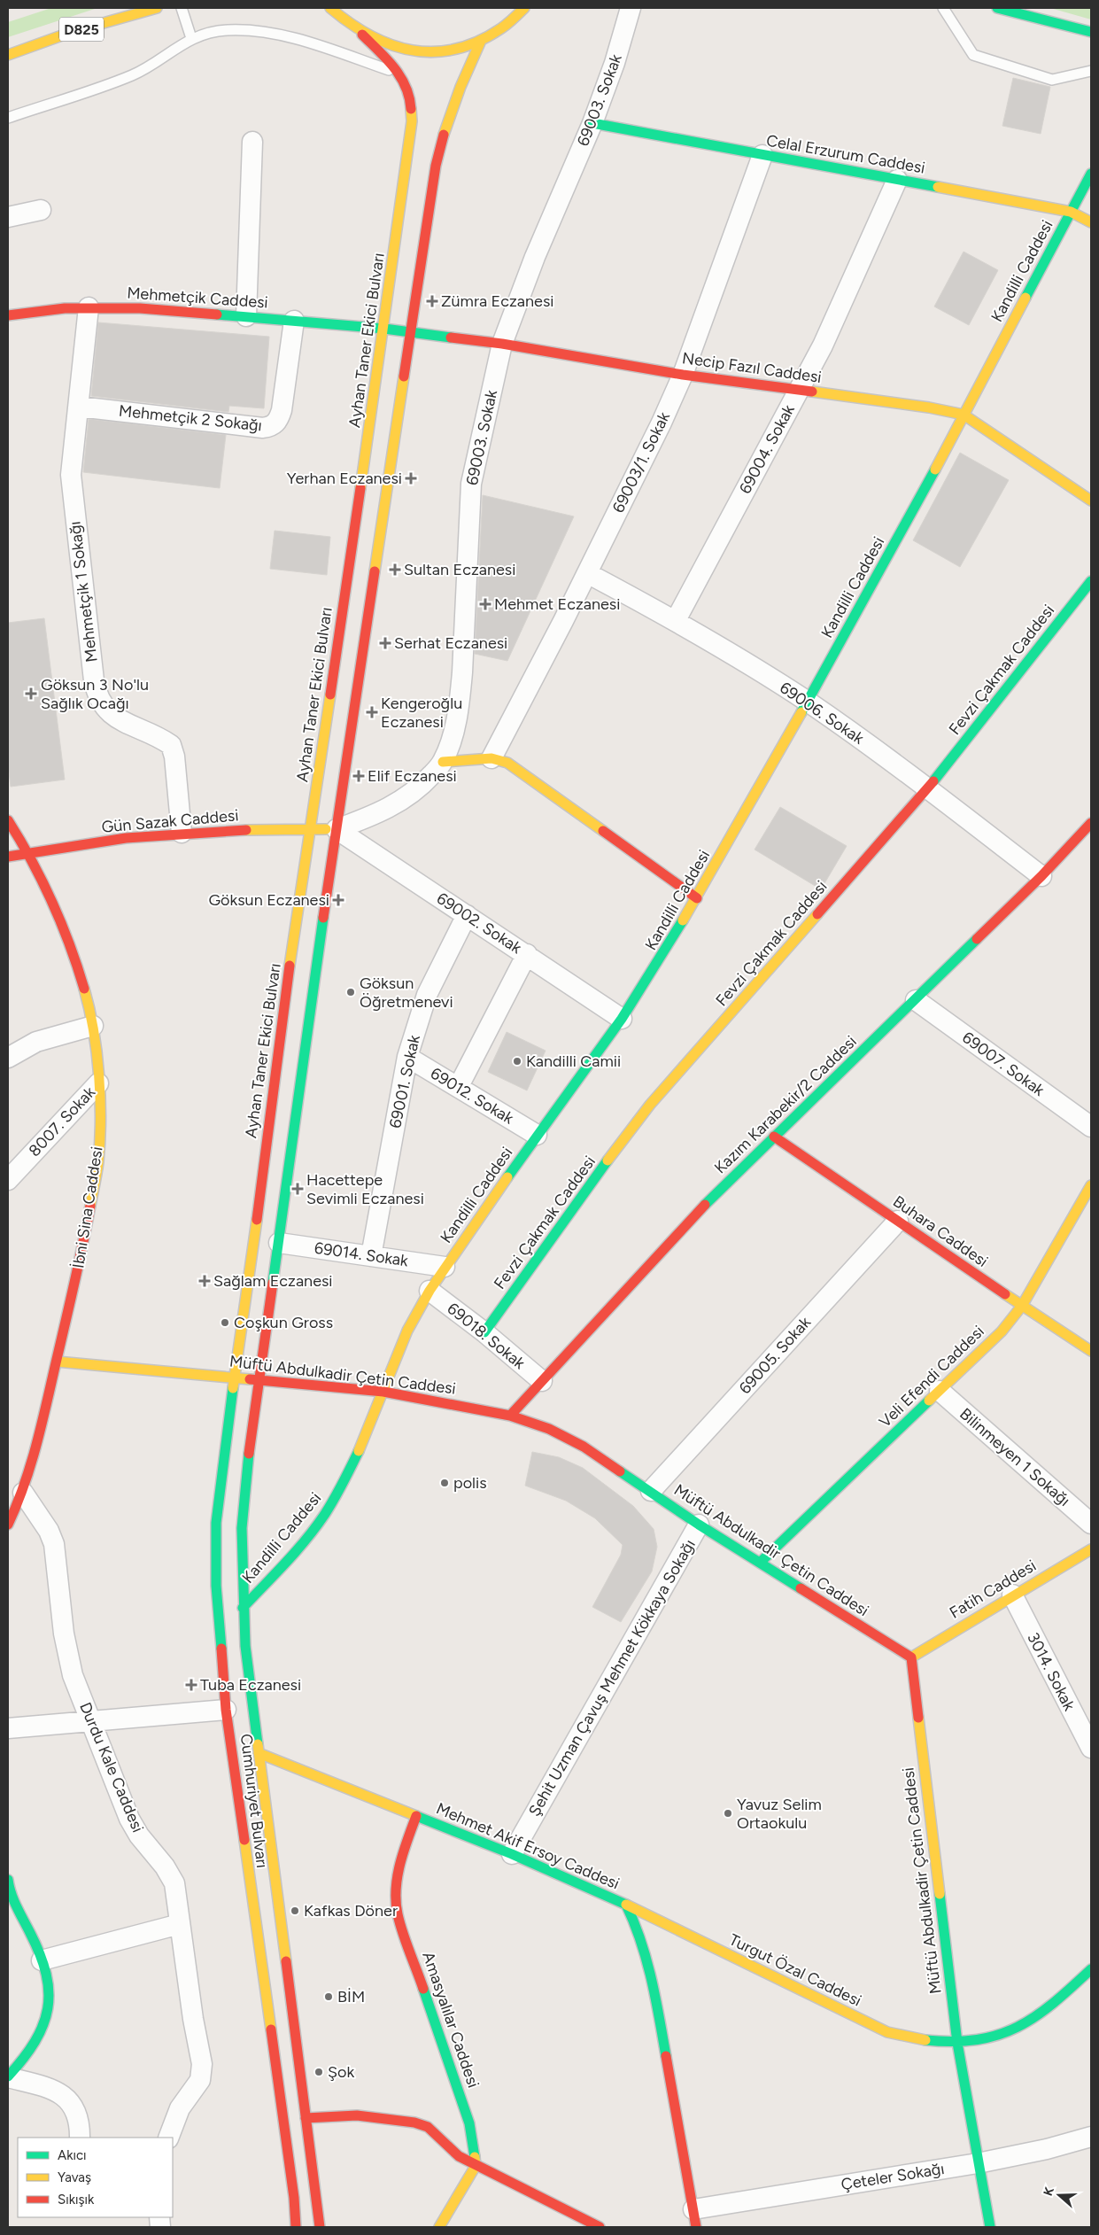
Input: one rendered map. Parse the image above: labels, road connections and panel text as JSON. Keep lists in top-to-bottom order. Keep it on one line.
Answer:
{"streets":{"main road":["D825","Celal Erzurum Caddesi","Kandilli Caddesi","Mehmetçik Caddesi","Ayhan Taner Ekici Bulvarı","Necip Fazıl Caddesi","Fevzi Çakmak Caddesi","Gün Sazak Caddesi","Kazım Karabekir/2 Caddesi","İbni Sina Caddesi","Buhara Caddesi","Müftü Abdulkadir Çetin Caddesi","Veli Efendi Caddesi","Fatih Caddesi","Cumhuriyet Bulvarı","Mehmet Akif Ersoy Caddesi","Turgut Özal Caddesi","Amasyalılar Caddesi"],"street":["69003. Sokak","Mehmetçik 2 Sokağı","69004. Sokak","69003/1. Sokak","Mehmetçik 1 Sokağı","69006. Sokak","69002. Sokak","69007. Sokak","69001. Sokak","69012. Sokak","8007. Sokak","69014. Sokak","69018. Sokak","69005. Sokak","Bilinmeyen 1 Sokağı","3014. Sokak","Şehit Uzman Çavuş Mehmet Kökkaya Sokağı","Durdu Kale Caddesi","Çeteler Sokağı"]},"crossings":[["69003. Sokak","Celal Erzurum Caddesi"],["69003. Sokak","Necip Fazıl Caddesi"],["69003. Sokak","Gün Sazak Caddesi"],["69003. Sokak","69002. Sokak"],["Celal Erzurum Caddesi","Kandilli Caddesi"],["Celal Erzurum Caddesi","69004. Sokak"],["Celal Erzurum Caddesi","69003/1. Sokak"],["Kandilli Caddesi","Necip Fazıl Caddesi"],["Kandilli Caddesi","69006. Sokak"],["Kandilli Caddesi","69002. Sokak"],["Kandilli Caddesi","69012. Sokak"],["Kandilli Caddesi","69014. Sokak"],["Kandilli Caddesi","69018. Sokak"],["Kandilli Caddesi","Müftü Abdulkadir Çetin Caddesi"],["Kandilli Caddesi","Cumhuriyet Bulvarı"],["Mehmetçik Caddesi","Ayhan Taner Ekici Bulvarı"],["Mehmetçik Caddesi","Necip Fazıl Caddesi"],["Mehmetçik Caddesi","Mehmetçik 2 Sokağı"],["Mehmetçik Caddesi","Mehmetçik 1 Sokağı"],["Ayhan Taner Ekici Bulvarı","Necip Fazıl Caddesi"],["Ayhan Taner Ekici Bulvarı","Gün Sazak Caddesi"],["Ayhan Taner Ekici Bulvarı","Müftü Abdulkadir Çetin Caddesi"],["Ayhan Taner Ekici Bulvarı","Cumhuriyet Bulvarı"],["Necip Fazıl Caddesi","69004. Sokak"],["Necip Fazıl Caddesi","69003/1. Sokak"],["Mehmetçik 2 Sokağı","Mehmetçik 1 Sokağı"],["69004. Sokak","69006. Sokak"],["69003/1. Sokak","69006. Sokak"],["Mehmetçik 1 Sokağı","Gün Sazak Caddesi"],["Fevzi Çakmak Caddesi","69006. Sokak"],["Fevzi Çakmak Caddesi","69018. Sokak"],["69006. Sokak","Kazım Karabekir/2 Caddesi"],["Gün Sazak Caddesi","69002. Sokak"],["Gün Sazak Caddesi","İbni Sina Caddesi"],["69002. Sokak","69001. Sokak"],["69007. Sokak","Kazım Karabekir/2 Caddesi"],["69001. Sokak","69012. Sokak"],["69001. Sokak","69014. Sokak"],["Kazım Karabekir/2 Caddesi","Buhara Caddesi"],["Kazım Karabekir/2 Caddesi","69018. Sokak"],["Kazım Karabekir/2 Caddesi","Müftü Abdulkadir Çetin Caddesi"],["8007. Sokak","İbni Sina Caddesi"],["İbni Sina Caddesi","Müftü Abdulkadir Çetin Caddesi"],["İbni Sina Caddesi","Durdu Kale Caddesi"],["Buhara Caddesi","69005. Sokak"],["Buhara Caddesi","Veli Efendi Caddesi"],["69005. Sokak","Müftü Abdulkadir Çetin Caddesi"],["Müftü Abdulkadir Çetin Caddesi","Veli Efendi Caddesi"],["Müftü Abdulkadir Çetin Caddesi","Fatih Caddesi"],["Müftü Abdulkadir Çetin Caddesi","Şehit Uzman Çavuş Mehmet Kökkaya Sokağı"],["Müftü Abdulkadir Çetin Caddesi","Cumhuriyet Bulvarı"],["Müftü Abdulkadir Çetin Caddesi","Turgut Özal Caddesi"],["Müftü Abdulkadir Çetin Caddesi","Çeteler Sokağı"],["Veli Efendi Caddesi","Bilinmeyen 1 Sokağı"],["Fatih Caddesi","3014. Sokak"],["Şehit Uzman Çavuş Mehmet Kökkaya Sokağı","Mehmet Akif Ersoy Caddesi"],["Cumhuriyet Bulvarı","Mehmet Akif Ersoy Caddesi"],["Mehmet Akif Ersoy Caddesi","Turgut Özal Caddesi"],["Mehmet Akif Ersoy Caddesi","Amasyalılar Caddesi"],["Mehmet Akif Ersoy Caddesi","Çeteler Sokağı"]],"places":{"health":["Zümra Eczanesi","Yerhan Eczanesi","Sultan Eczanesi","Mehmet Eczanesi","Serhat Eczanesi","Göksun 3 No'lu Sağlık Ocağı","Kengeroğlu Eczanesi","Elif Eczanesi","Göksun Eczanesi","Hacettepe Sevimli Eczanesi","Sağlam Eczanesi","Tuba Eczanesi"],"other":["Göksun Öğretmenevi","Kandilli Camii","Coşkun Gross","polis","Yavuz Selim Ortaokulu","Kafkas Döner","BİM","Şok"]},"legend":["Akıcı","Yavaş","Sıkışık"],"north":"left"}
